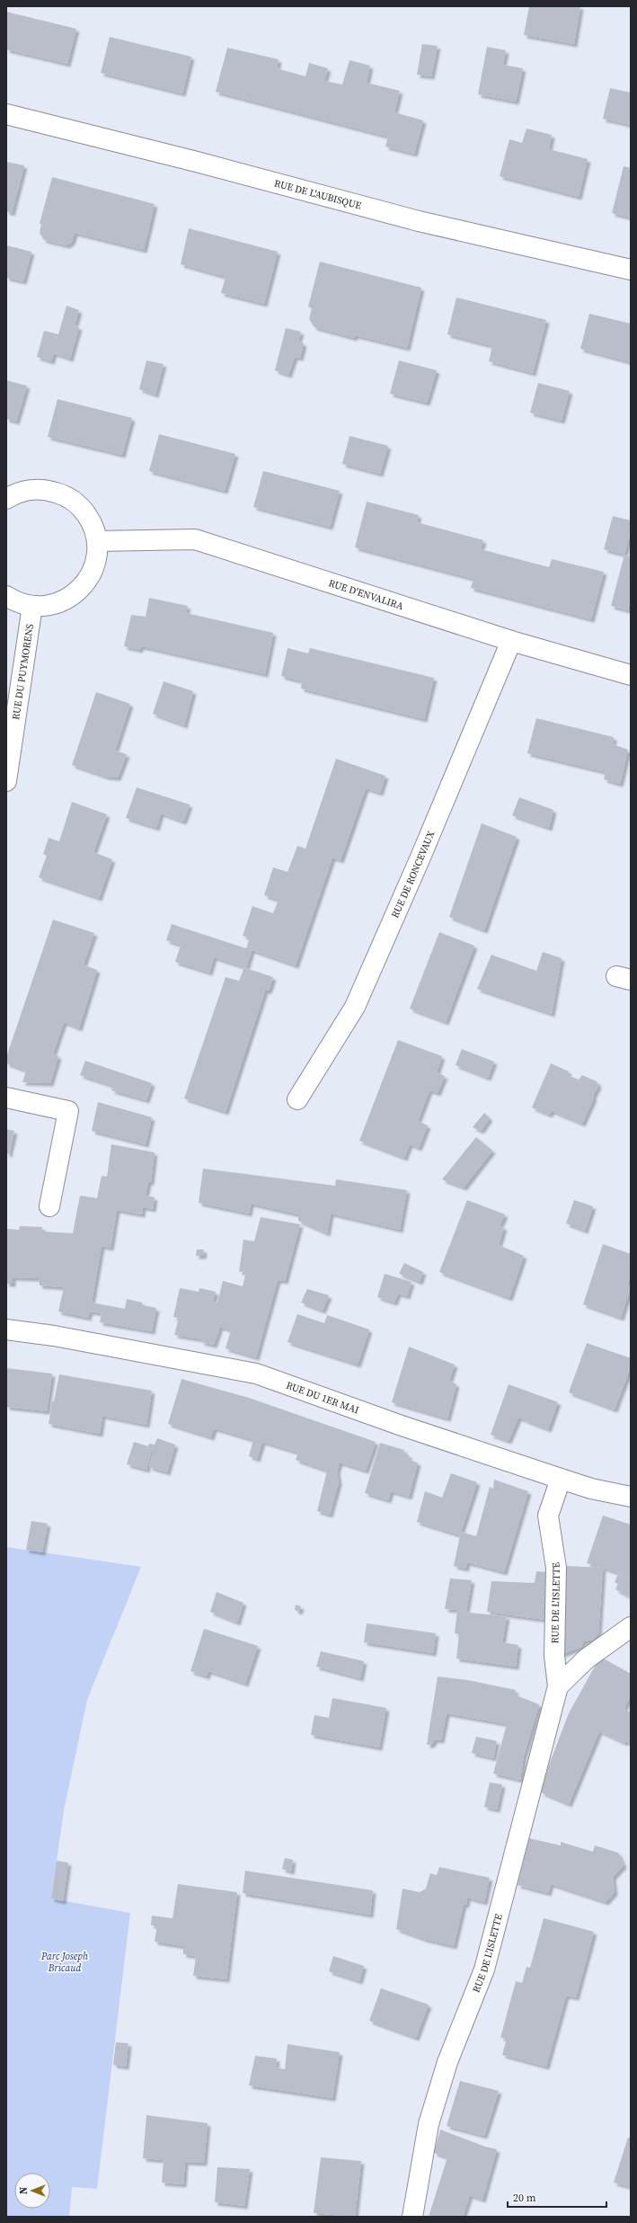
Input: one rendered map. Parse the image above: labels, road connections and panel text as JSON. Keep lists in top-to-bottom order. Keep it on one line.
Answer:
{"streets":{"street":["RUE DE L'AUBISQUE","RUE D'ENVALIRA","RUE DU PUYMORENS","RUE DE RONCEVAUX","RUE DU 1ER MAI","RUE DE L'ISLETTE"]},"crossings":[["RUE D'ENVALIRA","RUE DE RONCEVAUX"],["RUE DU 1ER MAI","RUE DE L'ISLETTE"]],"parks":["Parc Joseph Bricaud"],"scale_bar":"20 m","north":"left"}
